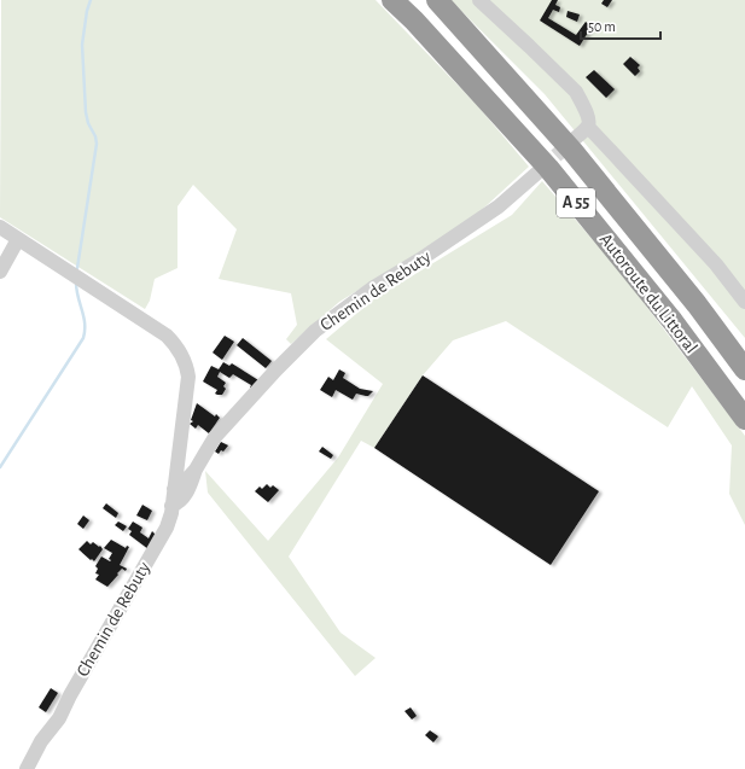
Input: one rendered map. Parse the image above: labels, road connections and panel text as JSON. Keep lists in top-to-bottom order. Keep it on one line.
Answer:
{"streets":{"highway":["A 55","Autoroute du Littoral"],"street":["Chemin de Rebuty"]},"scale_bar":"50 m"}
